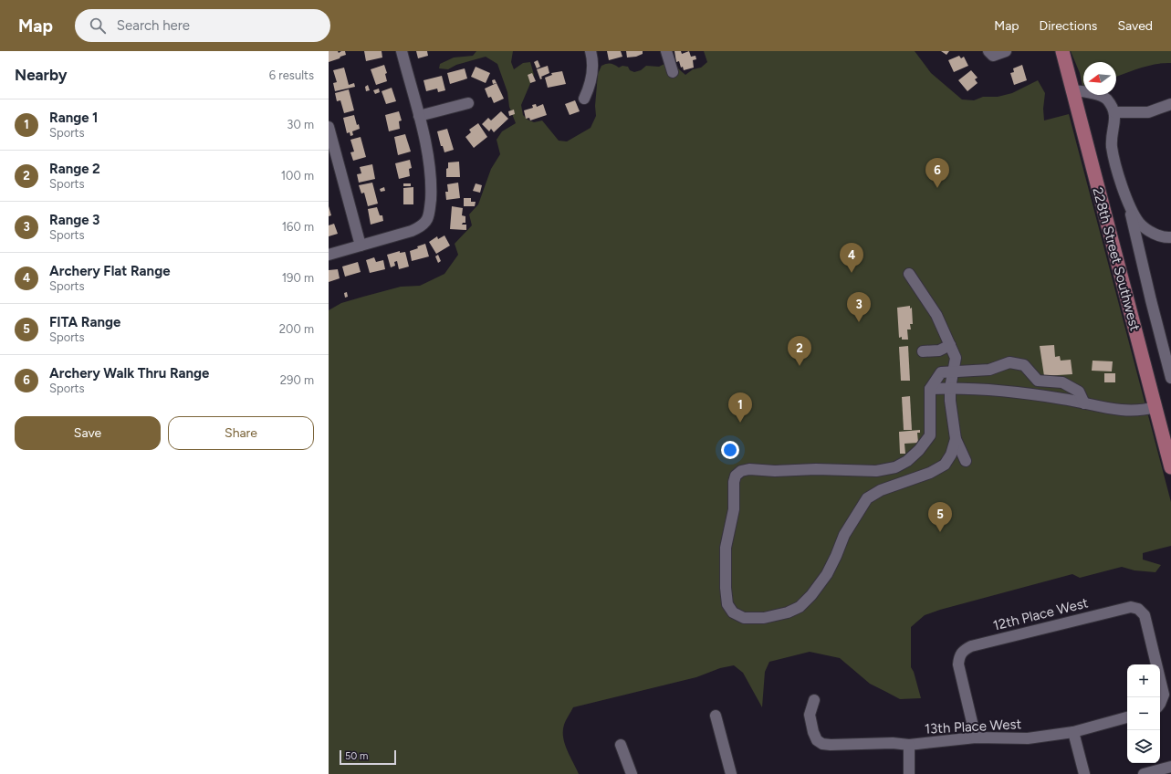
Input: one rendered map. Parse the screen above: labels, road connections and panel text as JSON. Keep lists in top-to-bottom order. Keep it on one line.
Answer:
{"streets":{"main road":["228th Street Southwest"],"street":["12th Place West","13th Place West"]},"crossings":[["12th Place West","13th Place West"]],"scale_bar":"50 m","north":"left","page":{"header":"Map","search":"Search here","nav":["Map","Directions","Saved"],"heading":["Nearby","6 results"],"list":[{"mark":"1","name":"Range 1","note":"Sports","value":"30 m"},{"mark":"2","name":"Range 2","note":"Sports","value":"100 m"},{"mark":"3","name":"Range 3","note":"Sports","value":"160 m"},{"mark":"4","name":"Archery Flat Range","note":"Sports","value":"190 m"},{"mark":"5","name":"FITA Range","note":"Sports","value":"200 m"},{"mark":"6","name":"Archery Walk Thru Range","note":"Sports","value":"290 m"}],"pins":["6","4","3","2","1","5"],"buttons":["Save","Share"],"map_buttons":["+","−"],"scale":"50 m"}}
